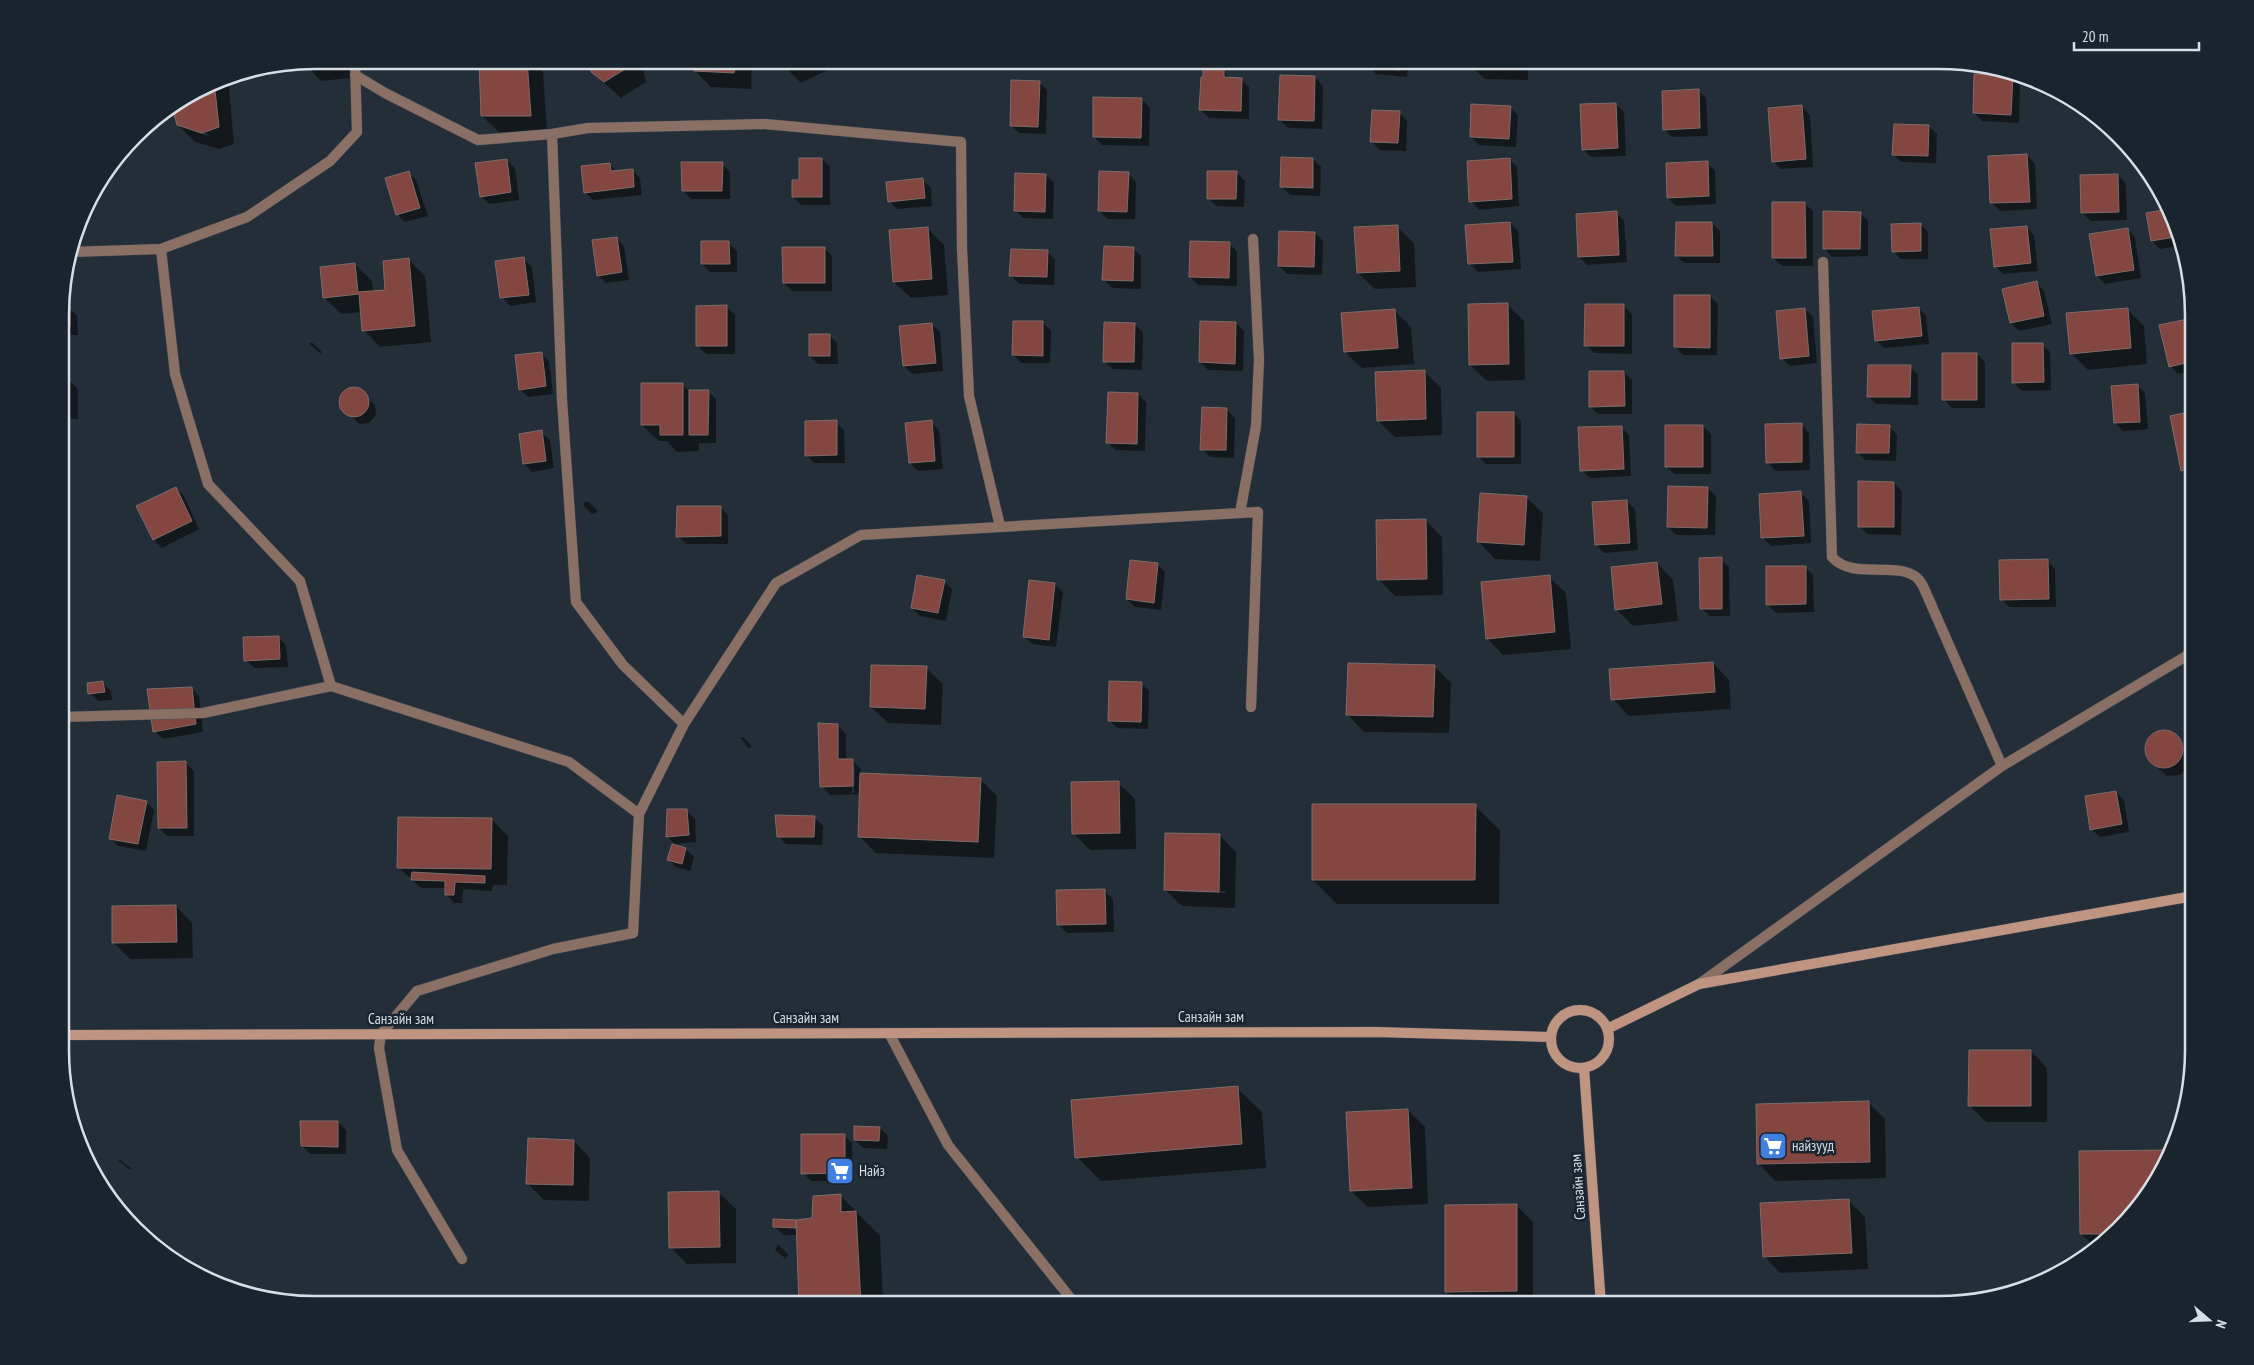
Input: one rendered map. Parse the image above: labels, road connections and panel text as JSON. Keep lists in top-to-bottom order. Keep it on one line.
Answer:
{"streets":{"main road":["Санзайн зам"]},"places":{"supermarket":["найзууд","Найз"]},"scale_bar":"20 m","north":"right"}
